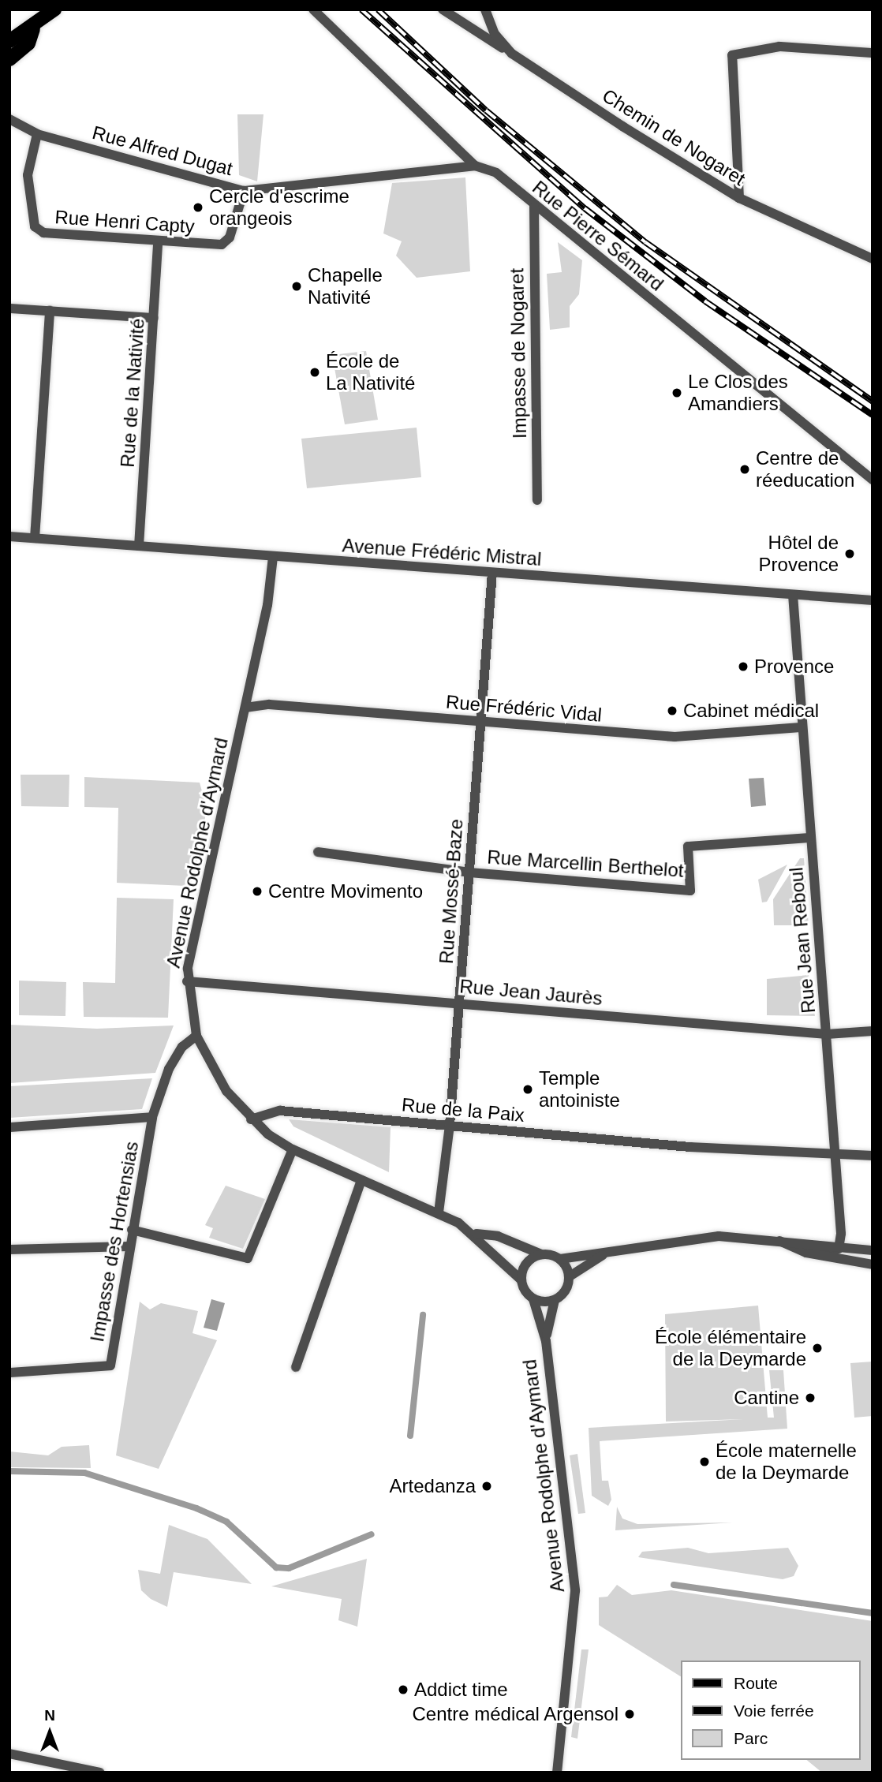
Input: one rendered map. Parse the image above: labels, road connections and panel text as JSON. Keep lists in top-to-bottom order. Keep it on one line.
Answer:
{"streets":{"street":["Chemin de Nogaret","Rue Alfred Dugat","Rue Henri Capty","Rue Pierre Sémard","Impasse de Nogaret","Rue de la Nativité","Avenue Frédéric Mistral","Rue Frédéric Vidal","Avenue Rodolphe d'Aymard","Rue Marcellin Berthelot","Rue Mossé-Baze","Rue Jean Reboul","Rue Jean Jaurès","Rue de la Paix","Impasse des Hortensias"]},"crossings":[["Rue Alfred Dugat","Rue Henri Capty"],["Rue Alfred Dugat","Rue Pierre Sémard"],["Rue Henri Capty","Rue de la Nativité"],["Rue Pierre Sémard","Impasse de Nogaret"],["Rue de la Nativité","Avenue Frédéric Mistral"],["Avenue Frédéric Mistral","Avenue Rodolphe d'Aymard"],["Avenue Frédéric Mistral","Rue Mossé-Baze"],["Avenue Frédéric Mistral","Rue Jean Reboul"],["Rue Frédéric Vidal","Avenue Rodolphe d'Aymard"],["Rue Frédéric Vidal","Rue Mossé-Baze"],["Rue Frédéric Vidal","Rue Jean Reboul"],["Avenue Rodolphe d'Aymard","Rue Mossé-Baze"],["Avenue Rodolphe d'Aymard","Rue Jean Jaurès"],["Avenue Rodolphe d'Aymard","Rue de la Paix"],["Avenue Rodolphe d'Aymard","Impasse des Hortensias"],["Rue Marcellin Berthelot","Rue Mossé-Baze"],["Rue Marcellin Berthelot","Rue Jean Reboul"],["Rue Mossé-Baze","Rue Jean Jaurès"],["Rue Mossé-Baze","Rue de la Paix"],["Rue Jean Reboul","Rue Jean Jaurès"],["Rue Jean Reboul","Rue de la Paix"]],"places":["Cercle d'escrime orangeois","Chapelle Nativité","École de La Nativité","Le Clos des Amandiers","Centre de réeducation","Hôtel de Provence","Provence","Cabinet médical","Centre Movimento","Temple antoiniste","École élémentaire de la Deymarde","Cantine","École maternelle de la Deymarde","Artedanza","Addict time","Centre médical Argensol"],"legend":["Route","Voie ferrée","Parc"],"north":"top"}
